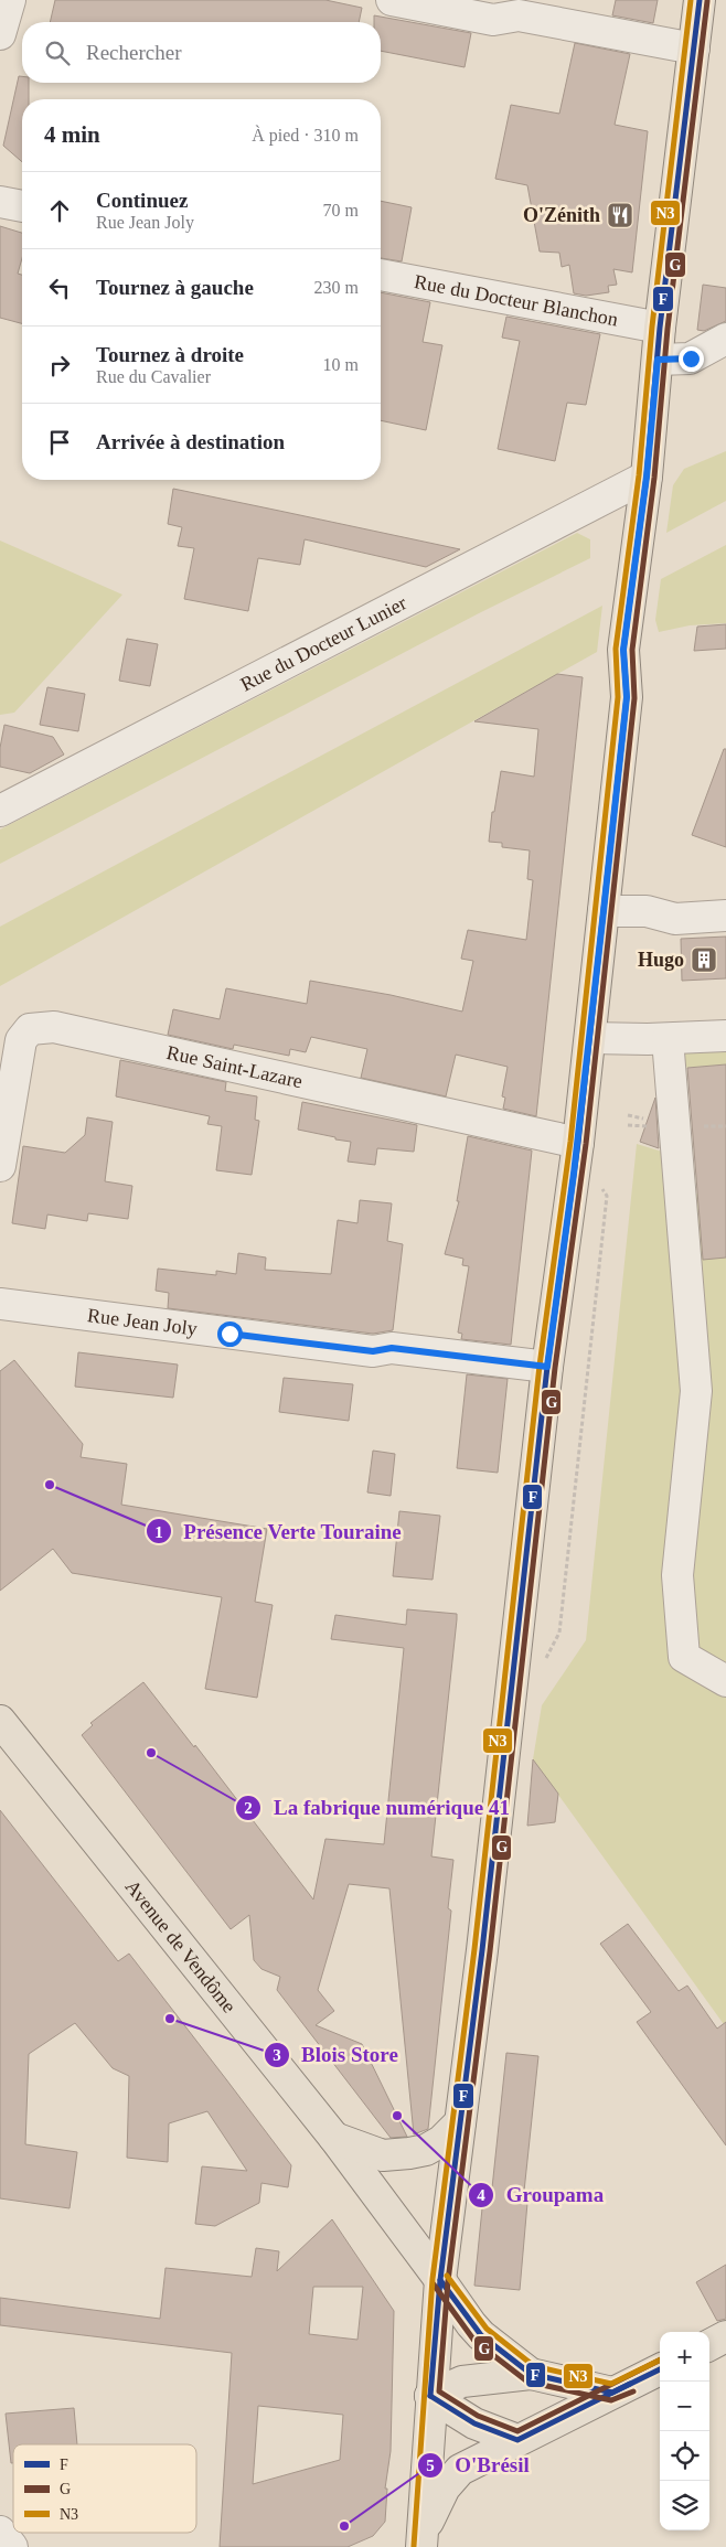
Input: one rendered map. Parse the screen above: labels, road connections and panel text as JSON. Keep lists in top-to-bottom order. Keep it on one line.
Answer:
{"streets":{"main road":["Avenue de Vendôme"],"street":["Rue du Docteur Blanchon","Rue du Docteur Lunier","Rue Saint-Lazare","Rue Jean Joly"]},"places":{"restaurant":["O'Zénith"],"building":["Hugo"],"other":["Présence Verte Touraine","La fabrique numérique 41","Blois Store","Groupama","O'Brésil"]},"lines":["transit line F","transit line N3","transit line G"],"legend":["F","G","N3"],"page":{"search":"Rechercher","heading":["4 min","À pied · 310 m"],"list":[["Continuez","Rue Jean Joly","70 m"],["Tournez à gauche","230 m"],["Tournez à droite","Rue du Cavalier","10 m"],"Arrivée à destination"],"map_buttons":["+","−"]}}
